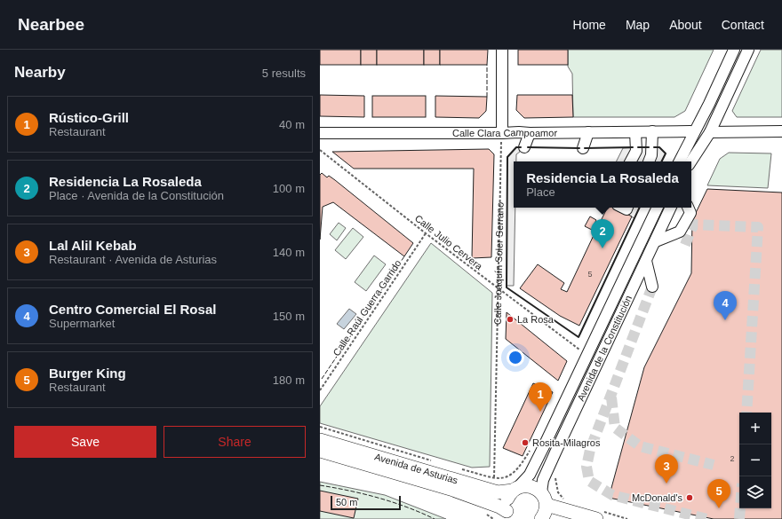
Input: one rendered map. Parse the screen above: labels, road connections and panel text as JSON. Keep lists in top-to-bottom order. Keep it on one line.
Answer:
{"streets":{"main road":["Avenida de Asturias"],"street":["Calle Clara Campoamor","Avenida de la Constitución"],"path":["Calle Julio Cervera","Calle Joaquín Soler Serrano","Calle Raúl Guerra Garrido"]},"crossings":[["Calle Clara Campoamor","Calle Joaquín Soler Serrano"],["Calle Julio Cervera","Calle Joaquín Soler Serrano"],["Calle Julio Cervera","Calle Raúl Guerra Garrido"],["Calle Julio Cervera","Avenida de la Constitución"],["Avenida de la Constitución","Avenida de Asturias"]],"places":["La Rosa","Rosita-Milagros","McDonald's"],"house_numbers":["5","2"],"scale_bar":"50 m","page":{"header":"Nearbee","nav":["Home","Map","About","Contact"],"heading":["Nearby","5 results"],"list":[{"mark":"1","name":"Rústico-Grill","note":"Restaurant","value":"40 m"},{"mark":"2","name":"Residencia La Rosaleda","note":"Place · Avenida de la Constitución","value":"100 m"},{"mark":"3","name":"Lal Alil Kebab","note":"Restaurant · Avenida de Asturias","value":"140 m"},{"mark":"4","name":"Centro Comercial El Rosal","note":"Supermarket","value":"150 m"},{"mark":"5","name":"Burger King","note":"Restaurant","value":"180 m"}],"popup":["Residencia La Rosaleda","Place"],"pins":["2","4","1","3","5"],"map_buttons":["+","−"],"buttons":["Save","Share"],"scale":"50 m"}}
